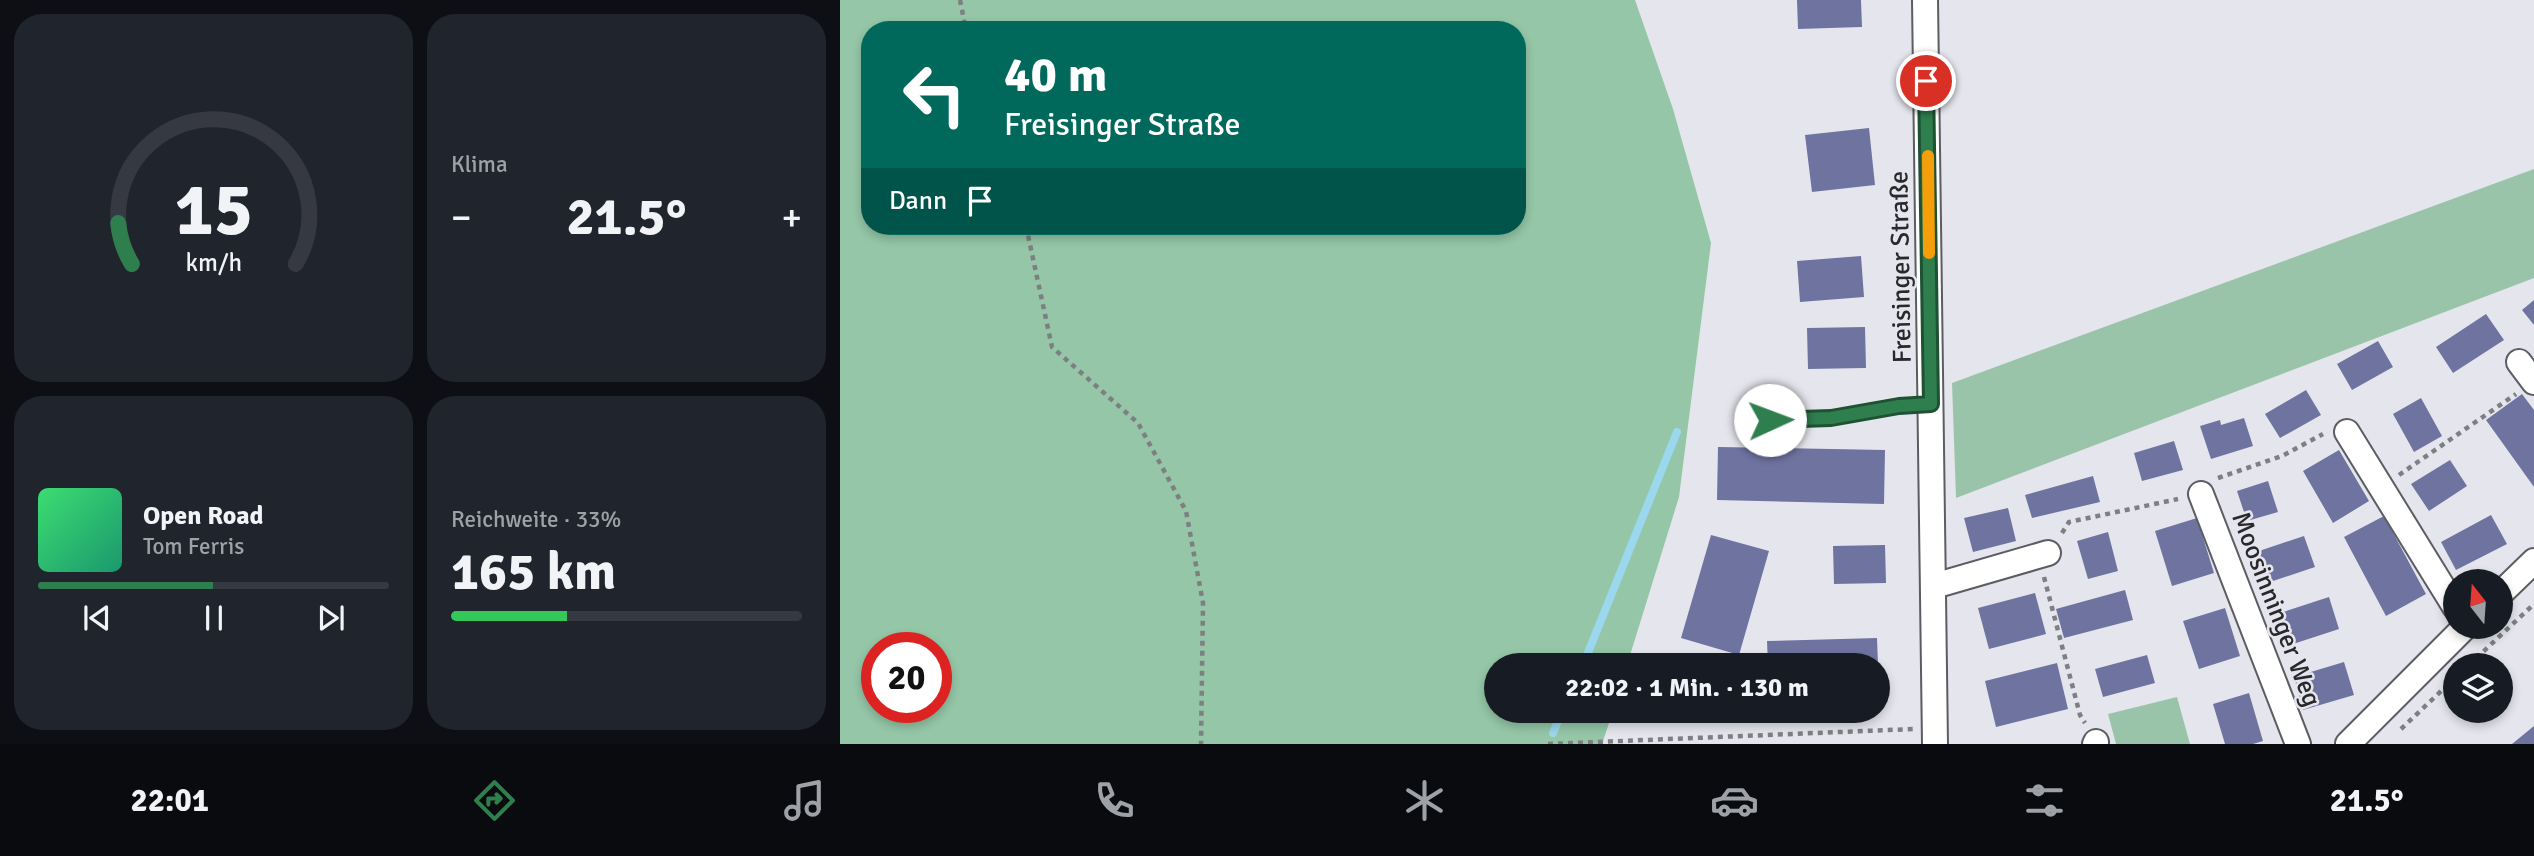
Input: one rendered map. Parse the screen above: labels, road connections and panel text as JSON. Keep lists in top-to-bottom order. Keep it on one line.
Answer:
{"streets":{"street":["Freisinger Straße","Moosinninger Weg"]},"north":"top","page":{"tile":["Klima",["Reichweite · 33%","165 km"]],"turn":["40 m","Freisinger Straße"],"then":"Dann","heat":["−","21.5°","+"],"song":["Open Road","Tom Ferris"],"limit":"20","trip":"22:02 · 1 Min. · 130 m","tabs":["22:01","21.5°"],"gauge":["15","km/h"]}}
